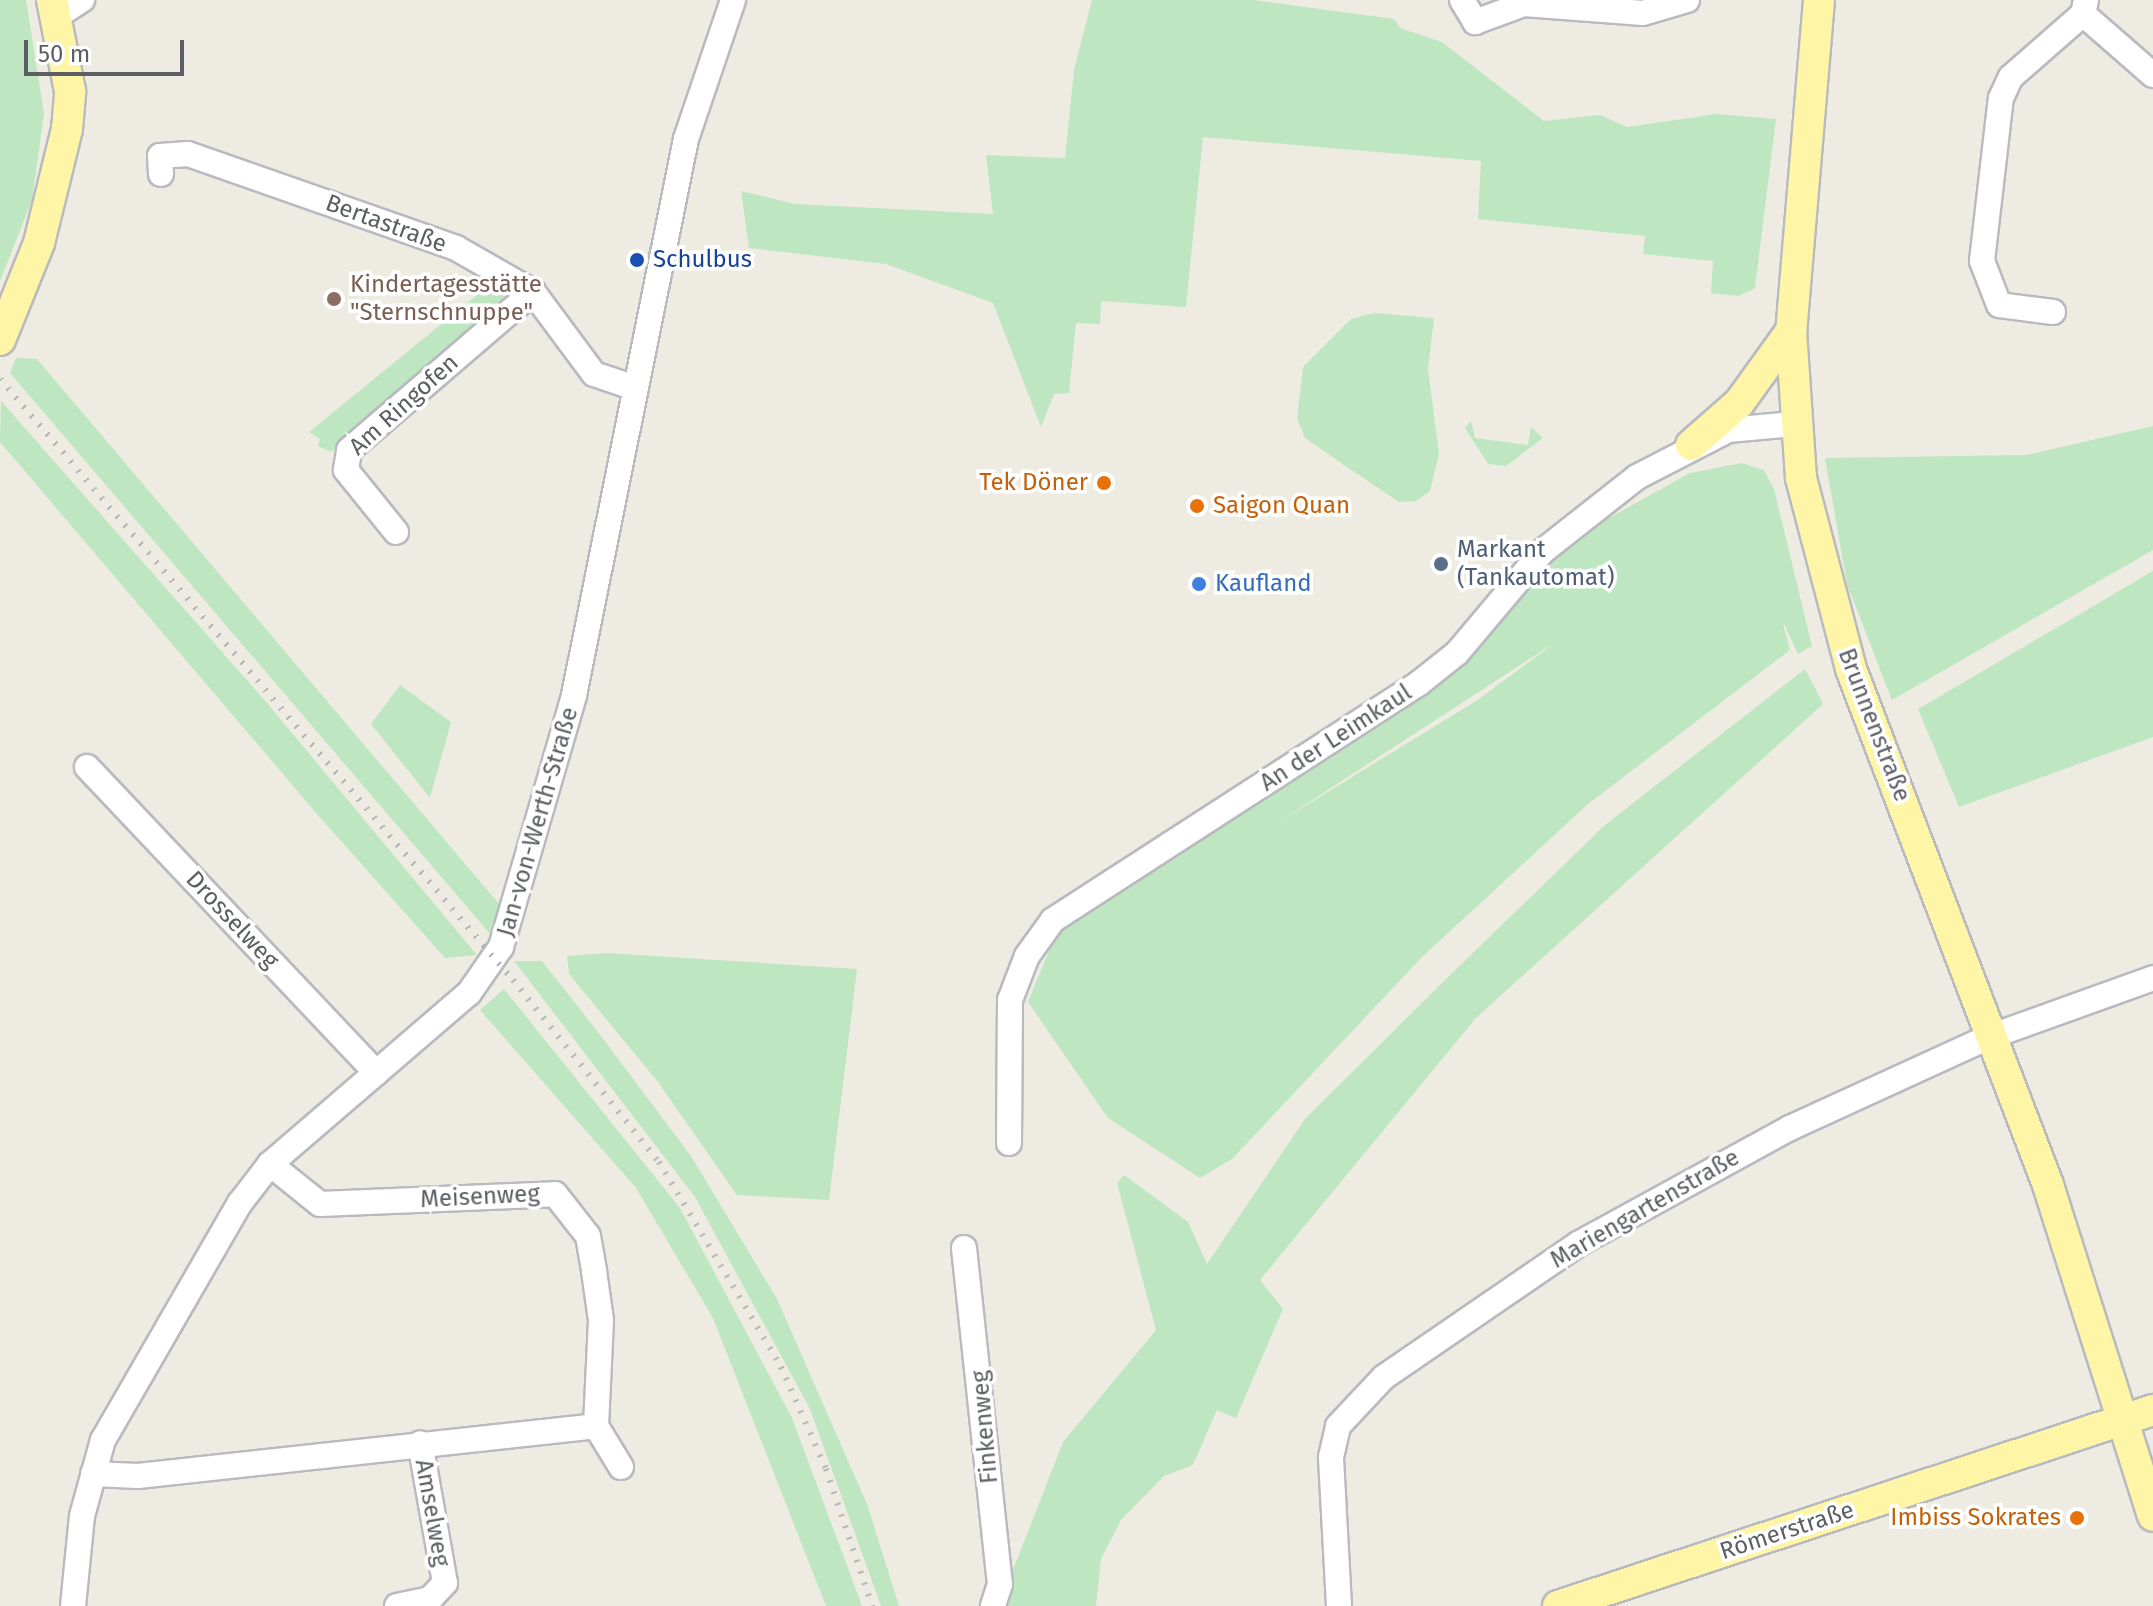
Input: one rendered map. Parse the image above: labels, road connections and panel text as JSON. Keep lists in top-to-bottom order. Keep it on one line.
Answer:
{"streets":{"main road":["Brunnenstraße","Römerstraße"],"street":["Bertastraße","Am Ringofen","An der Leimkaul","Jan-von-Werth-Straße","Drosselweg","Meisenweg","Mariengartenstraße","Finkenweg","Amselweg"]},"crossings":[["Bertastraße","Am Ringofen"],["Bertastraße","Jan-von-Werth-Straße"],["Brunnenstraße","An der Leimkaul"],["Brunnenstraße","Mariengartenstraße"],["Brunnenstraße","Römerstraße"],["Jan-von-Werth-Straße","Drosselweg"],["Jan-von-Werth-Straße","Meisenweg"]],"places":["Schulbus","Kindertagesstätte \"Sternschnuppe\"","Tek Döner","Saigon Quan","Markant (Tankautomat)","Kaufland","Imbiss Sokrates"],"scale_bar":"50 m"}
